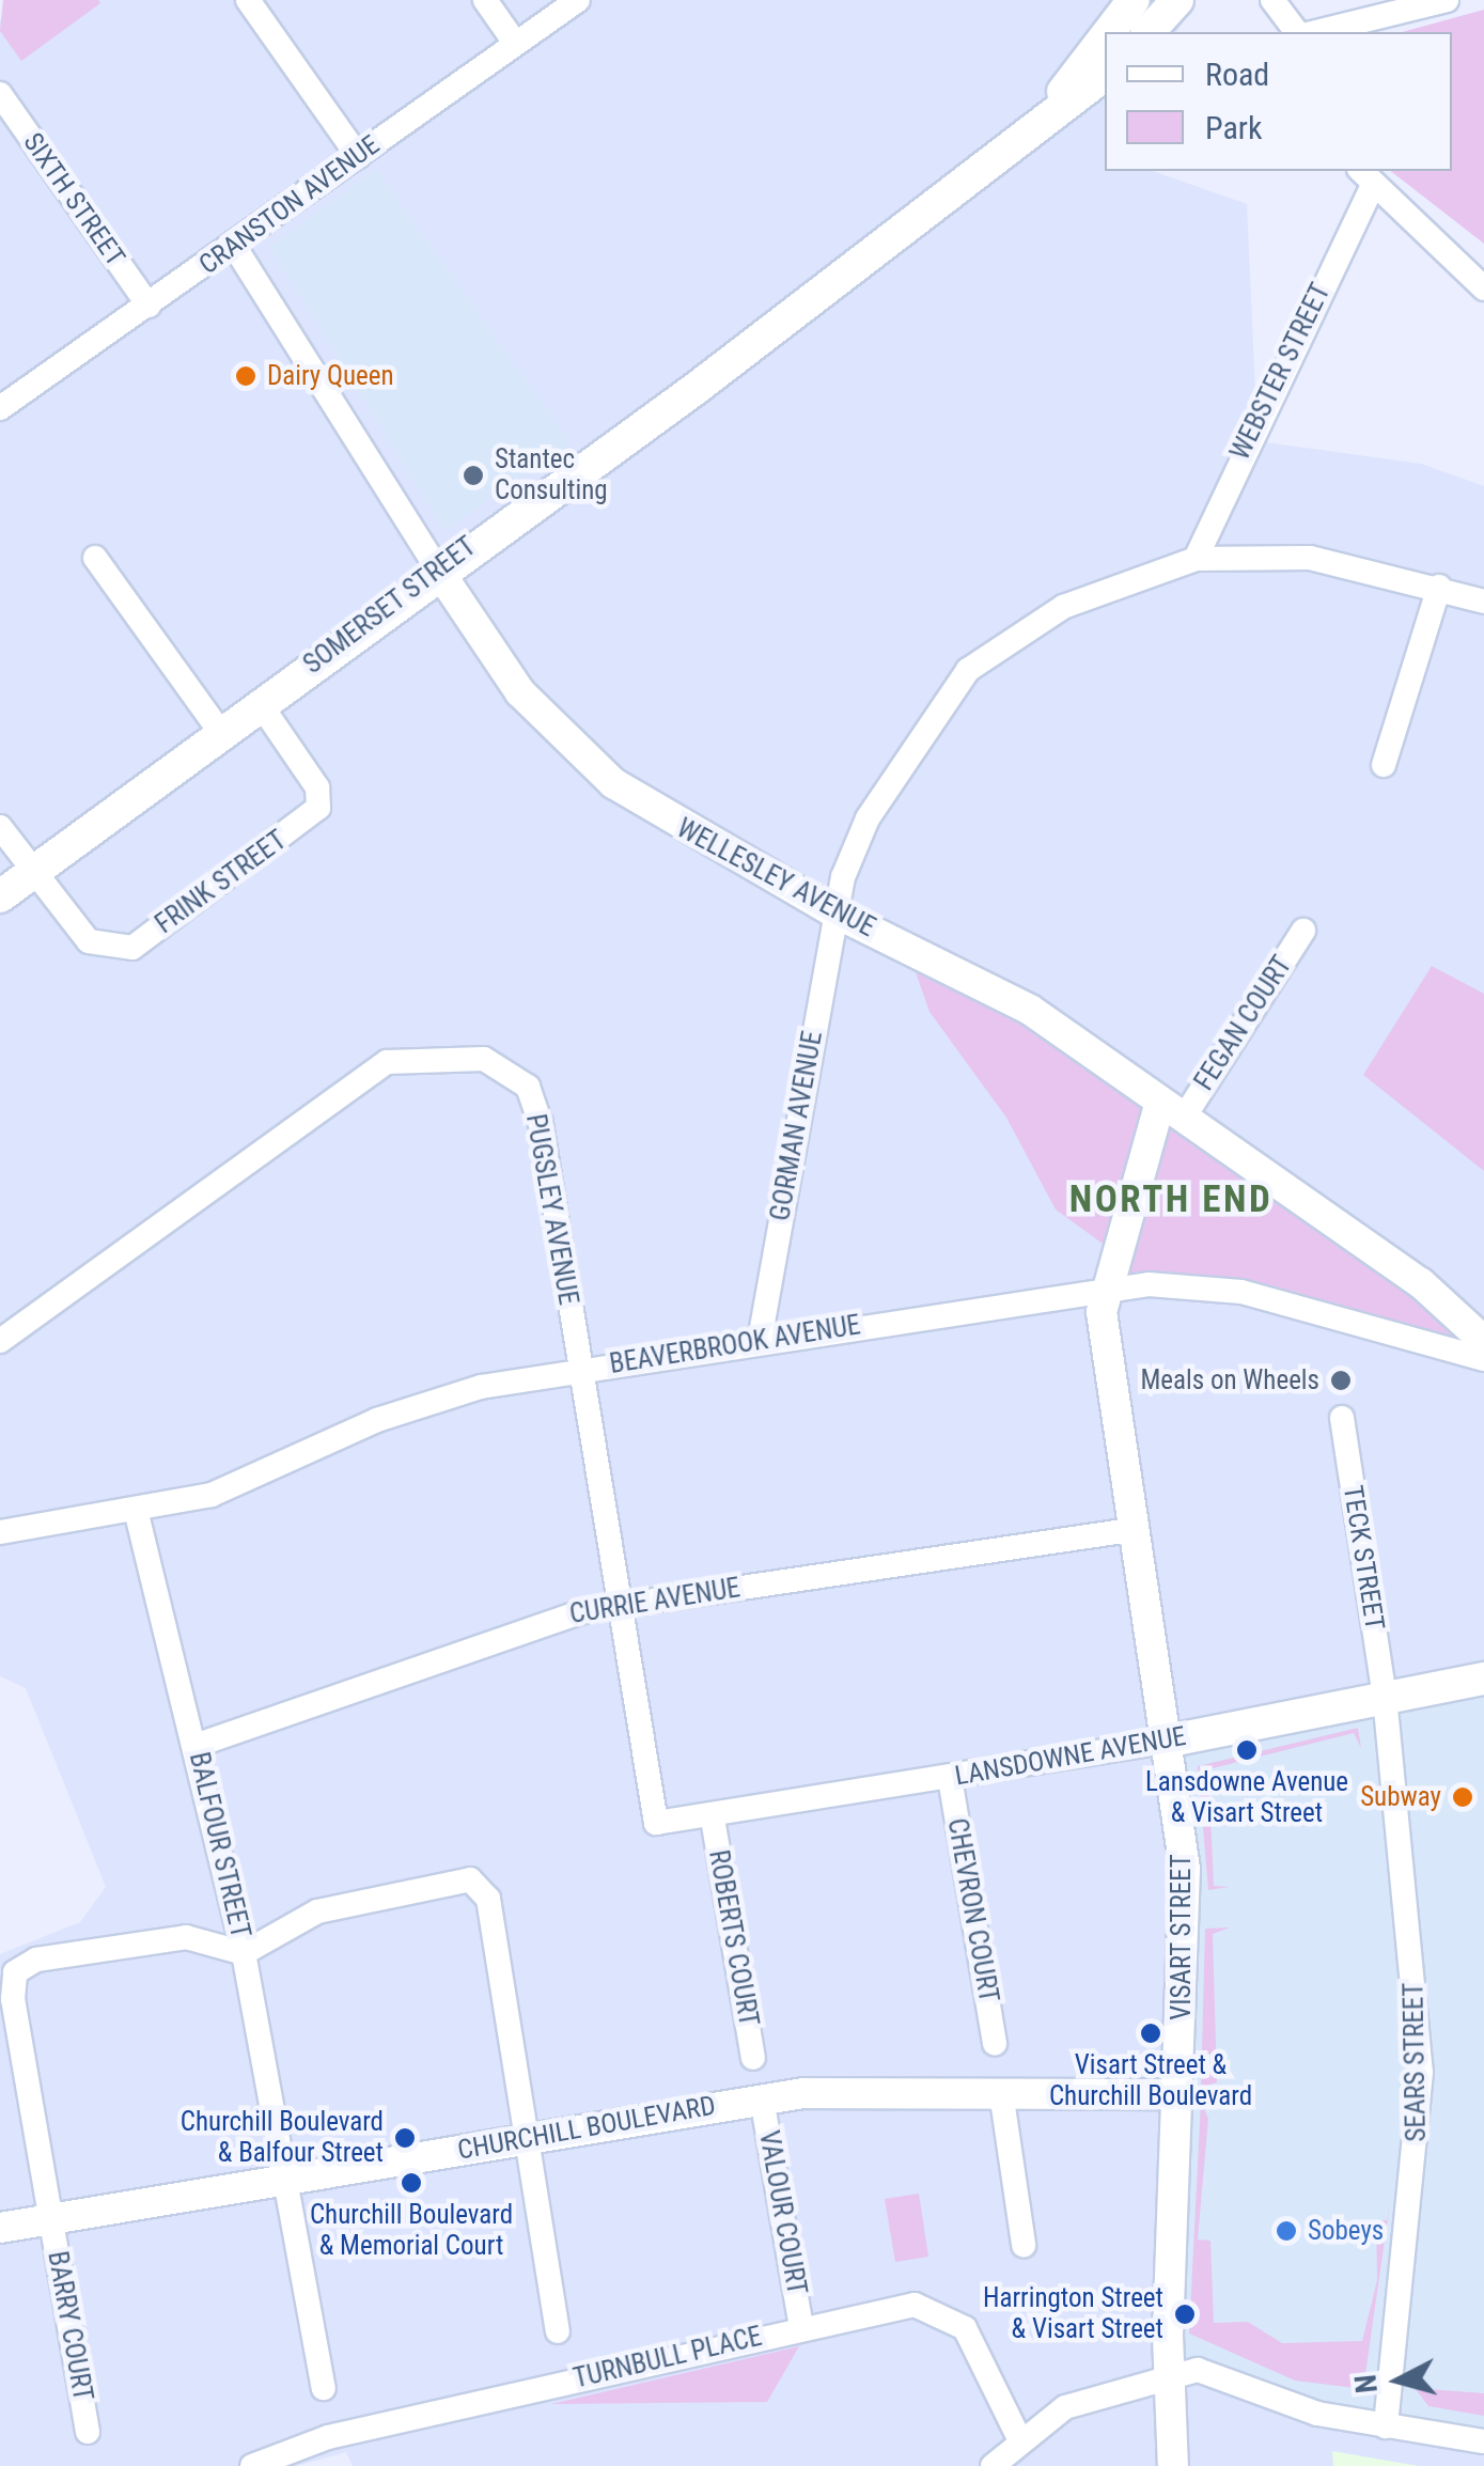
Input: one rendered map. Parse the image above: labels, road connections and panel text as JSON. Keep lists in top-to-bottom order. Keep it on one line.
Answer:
{"streets":{"main road":["SOMERSET STREET","LANSDOWNE AVENUE"],"street":["SIXTH STREET","CRANSTON AVENUE","WEBSTER STREET","WELLESLEY AVENUE","FRINK STREET","FEGAN COURT","GORMAN AVENUE","PUGSLEY AVENUE","BEAVERBROOK AVENUE","TECK STREET","CURRIE AVENUE","BALFOUR STREET","CHEVRON COURT","VISART STREET","ROBERTS COURT","SEARS STREET","CHURCHILL BOULEVARD","VALOUR COURT","BARRY COURT","TURNBULL PLACE"]},"crossings":[["SIXTH STREET","CRANSTON AVENUE"],["CRANSTON AVENUE","WELLESLEY AVENUE"],["WEBSTER STREET","GORMAN AVENUE"],["SOMERSET STREET","WELLESLEY AVENUE"],["SOMERSET STREET","FRINK STREET"],["WELLESLEY AVENUE","FEGAN COURT"],["WELLESLEY AVENUE","GORMAN AVENUE"],["WELLESLEY AVENUE","VISART STREET"],["FEGAN COURT","VISART STREET"],["GORMAN AVENUE","BEAVERBROOK AVENUE"],["PUGSLEY AVENUE","BEAVERBROOK AVENUE"],["PUGSLEY AVENUE","CURRIE AVENUE"],["PUGSLEY AVENUE","LANSDOWNE AVENUE"],["BEAVERBROOK AVENUE","BALFOUR STREET"],["BEAVERBROOK AVENUE","VISART STREET"],["TECK STREET","LANSDOWNE AVENUE"],["TECK STREET","SEARS STREET"],["CURRIE AVENUE","BALFOUR STREET"],["CURRIE AVENUE","VISART STREET"],["LANSDOWNE AVENUE","CHEVRON COURT"],["LANSDOWNE AVENUE","VISART STREET"],["LANSDOWNE AVENUE","ROBERTS COURT"],["LANSDOWNE AVENUE","SEARS STREET"],["BALFOUR STREET","CHURCHILL BOULEVARD"],["BALFOUR STREET","BARRY COURT"],["VISART STREET","CHURCHILL BOULEVARD"],["CHURCHILL BOULEVARD","VALOUR COURT"],["CHURCHILL BOULEVARD","BARRY COURT"],["VALOUR COURT","TURNBULL PLACE"]],"districts":["NORTH END"],"places":["Dairy Queen","Stantec Consulting","Meals on Wheels","Lansdowne Avenue & Visart Street","Subway","Visart Street & Churchill Boulevard","Churchill Boulevard & Balfour Street","Churchill Boulevard & Memorial Court","Sobeys","Harrington Street & Visart Street"],"legend":["Road","Park"],"north":"left"}
